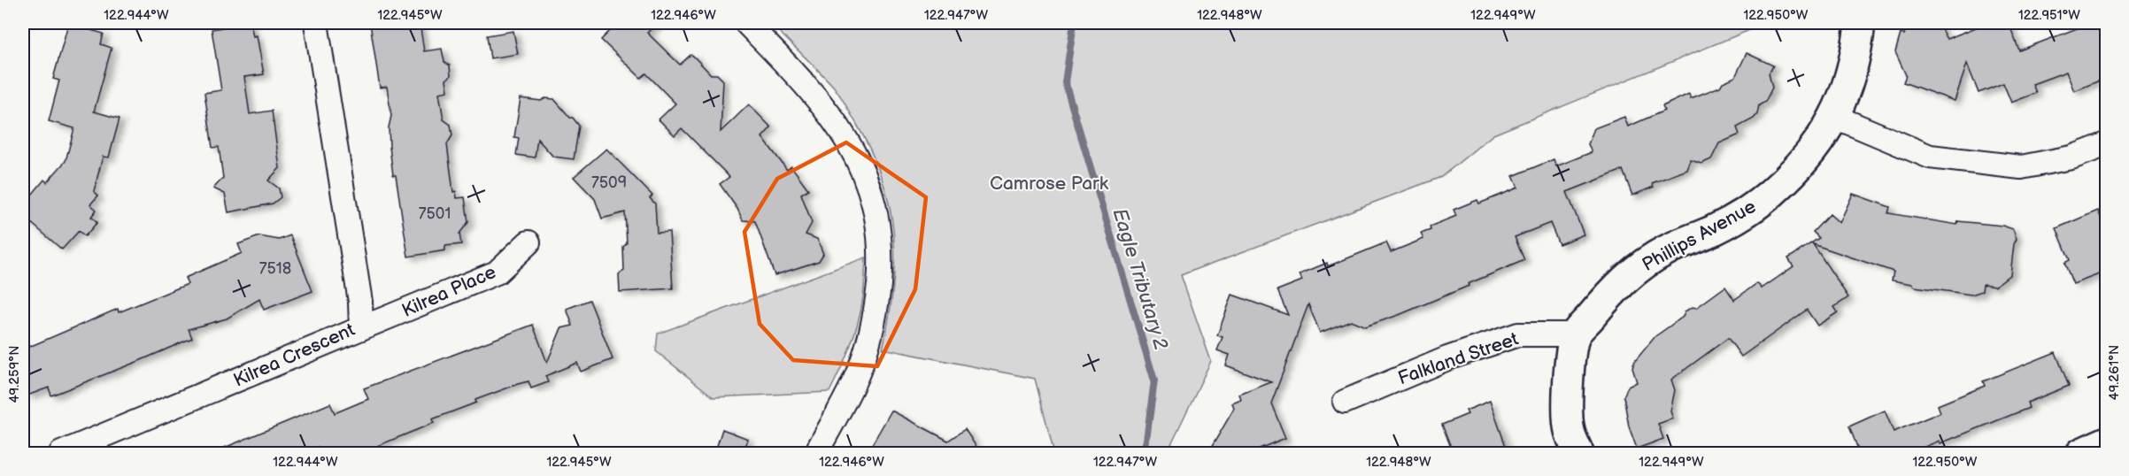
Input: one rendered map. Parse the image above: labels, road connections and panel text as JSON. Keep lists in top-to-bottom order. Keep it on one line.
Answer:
{"streets":{"street":["Phillips Avenue","Kilrea Place","Kilrea Crescent","Falkland Street"]},"crossings":[["Phillips Avenue","Falkland Street"],["Kilrea Place","Kilrea Crescent"]],"water":["Eagle Tributary 2"],"parks":["Camrose Park"],"house_numbers":["7509","7501","7518"],"coordinates":["122.944°W","122.945°W","122.946°W","122.947°W","122.948°W","122.949°W","122.950°W","122.951°W","49.261°N","49.259°N"]}
